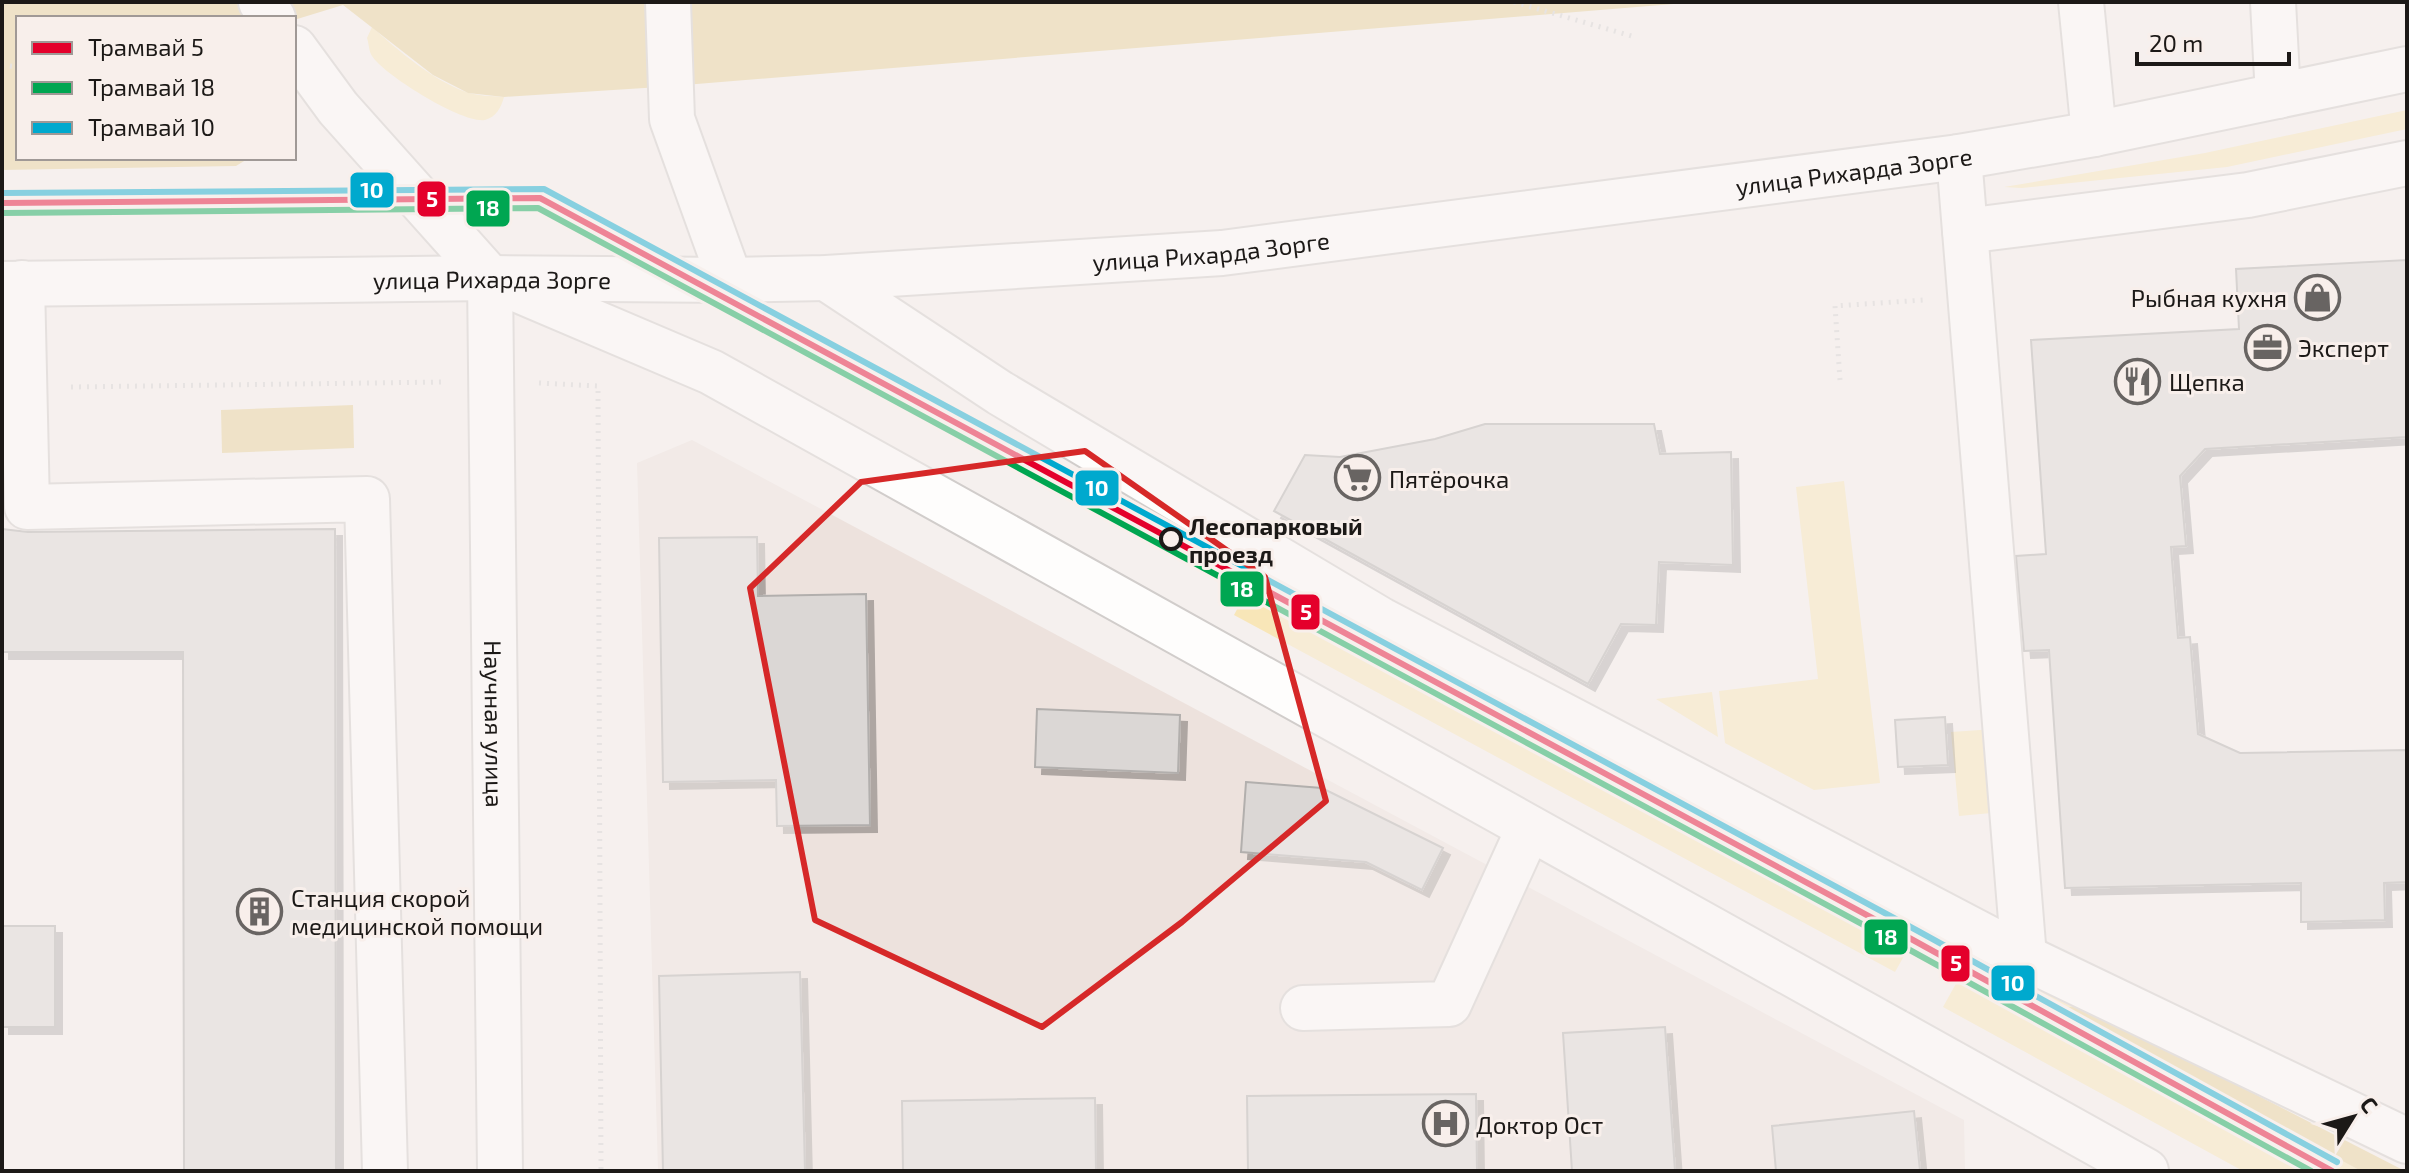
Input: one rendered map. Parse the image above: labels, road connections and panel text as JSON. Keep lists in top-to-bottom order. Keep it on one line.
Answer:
{"streets":{"street":["улица Рихарда Зорге","Научная улица"]},"crossings":[["улица Рихарда Зорге","Научная улица"]],"places":{"shop":["Рыбная кухня"],"office":["Эксперт"],"restaurant":["Щепка"],"supermarket":["Пятёрочка"],"other":["Лесопарковый проезд"],"building":["Станция скорой медицинской помощи"],"hospital":["Доктор Ост"]},"lines":["tram line 10","tram line 5","tram line 18"],"legend":["Трамвай 5","Трамвай 18","Трамвай 10"],"scale_bar":"20 m","north":"top right"}
